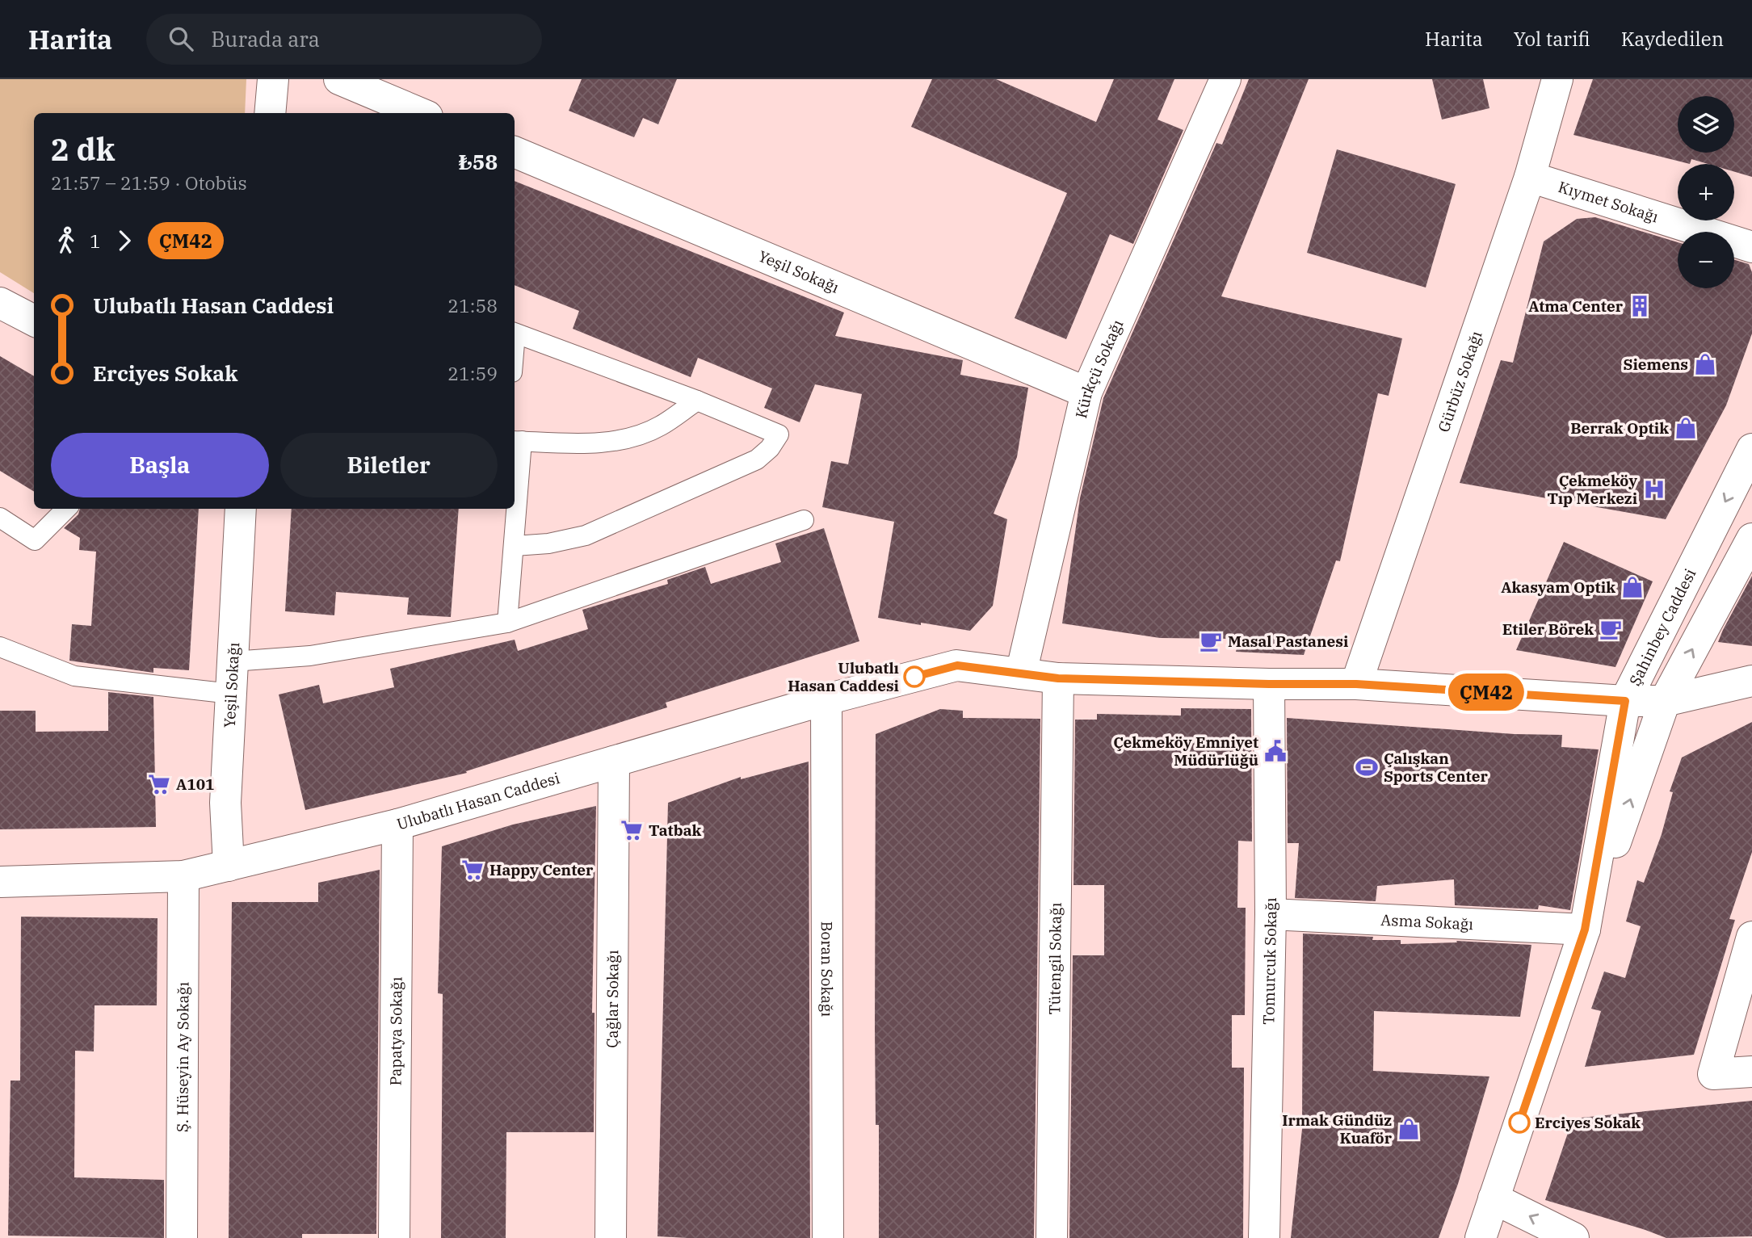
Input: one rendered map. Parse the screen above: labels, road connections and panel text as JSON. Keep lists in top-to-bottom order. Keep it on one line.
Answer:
{"streets":{"street":["Kıymet Sokağı","Yeşil Sokağı","Kürkçü Sokağı","Gürbüz Sokağı","Şahinbey Caddesi","Ulubatlı Hasan Caddesi","Asma Sokağı","Tütengil Sokağı","Tomurcuk Sokağı","Boran Sokağı","Çağlar Sokağı","Papatya Sokağı","Ş. Hüseyin Ay Sokağı"]},"crossings":[["Kıymet Sokağı","Gürbüz Sokağı"],["Yeşil Sokağı","Kürkçü Sokağı"],["Yeşil Sokağı","Ulubatlı Hasan Caddesi"],["Kürkçü Sokağı","Ulubatlı Hasan Caddesi"],["Gürbüz Sokağı","Ulubatlı Hasan Caddesi"],["Şahinbey Caddesi","Ulubatlı Hasan Caddesi"],["Şahinbey Caddesi","Asma Sokağı"],["Ulubatlı Hasan Caddesi","Tütengil Sokağı"],["Ulubatlı Hasan Caddesi","Tomurcuk Sokağı"],["Ulubatlı Hasan Caddesi","Boran Sokağı"],["Ulubatlı Hasan Caddesi","Çağlar Sokağı"],["Ulubatlı Hasan Caddesi","Papatya Sokağı"],["Ulubatlı Hasan Caddesi","Ş. Hüseyin Ay Sokağı"],["Asma Sokağı","Tomurcuk Sokağı"]],"places":{"building":["Atma Center"],"shop":["Siemens","Berrak Optik","Akasyam Optik","Irmak Gündüz Kuaför"],"hospital":["Çekmeköy Tıp Merkezi"],"cafe":["Etiler Börek","Masal Pastanesi"],"other":["Ulubatlı Hasan Caddesi","Erciyes Sokak"],"public building":["Çekmeköy Emniyet Müdürlüğü"],"sports":["Çalışkan Sports Center"],"supermarket":["A101","Tatbak","Happy Center"]},"lines":["bus line ÇM42"],"page":{"header":"Harita","search":"Burada ara","nav":["Harita","Yol tarifi","Kaydedilen"],"on_map":"ÇM42","map_buttons":["+","−"],"heading":["2 dk","21:57 – 21:59 · Otobüs","₺58"],"legs":["1","ÇM42"],"list":[{"name":"Ulubatlı Hasan Caddesi","value":"21:58"},{"name":"Erciyes Sokak","value":"21:59"}],"buttons":["Başla","Biletler"]}}
